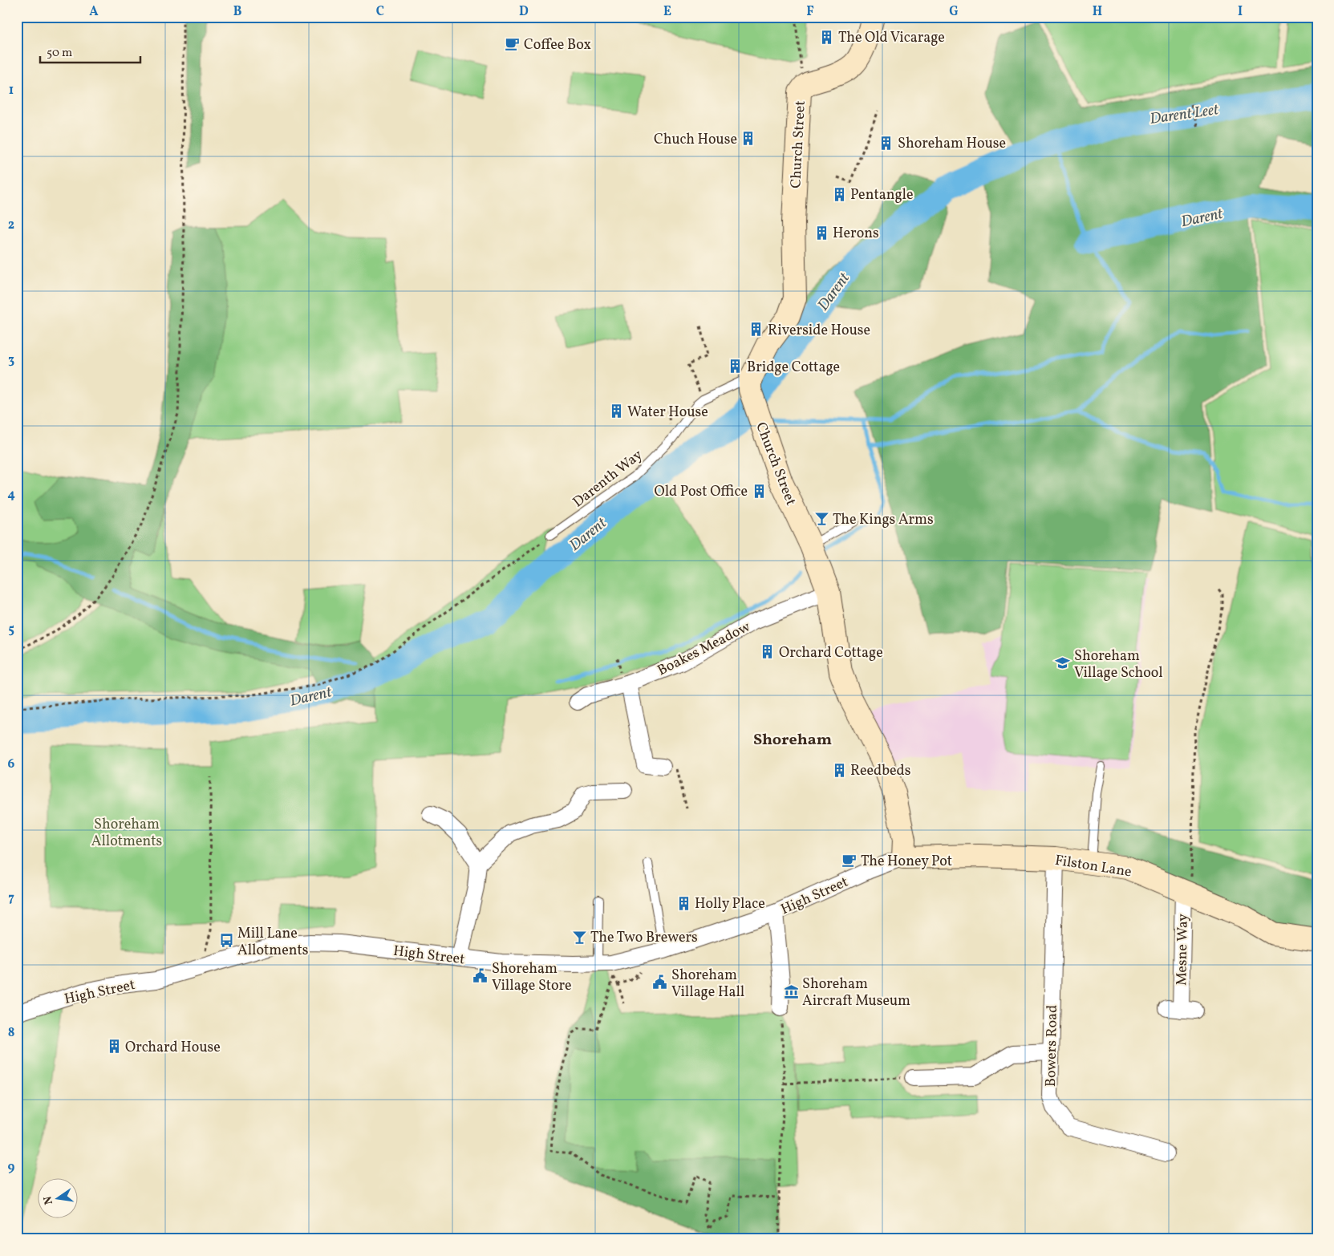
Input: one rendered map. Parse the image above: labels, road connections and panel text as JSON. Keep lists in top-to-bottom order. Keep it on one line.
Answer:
{"streets":{"street":["Church Street","Boakes Meadow","Filston Lane","High Street","Mesne Way","Bowers Road"],"lane":["Darenth Way"]},"crossings":[["Church Street","Darenth Way"],["Church Street","Boakes Meadow"],["Church Street","Filston Lane"],["Church Street","High Street"],["Filston Lane","High Street"],["Filston Lane","Mesne Way"],["Filston Lane","Bowers Road"]],"districts":["Shoreham"],"water":["Darent Leet","Darent"],"parks":["Shoreham Allotments"],"places":{"building":["The Old Vicarage","Chuch House","Shoreham House","Pentangle","Herons","Riverside House","Bridge Cottage","Water House","Old Post Office","Orchard Cottage","Reedbeds","Holly Place","Orchard House"],"cafe":["Coffee Box","The Honey Pot"],"bar":["The Kings Arms","The Two Brewers"],"school or university":["Shoreham Village School"],"bus stop":["Mill Lane Allotments"],"public building":["Shoreham Village Store","Shoreham Village Hall"],"museum":["Shoreham Aircraft Museum"]},"scale_bar":"50 m","north":"left","grid":{"columns":["A","B","C","D","E","F","G","H","I"],"rows":["1","2","3","4","5","6","7","8","9"]}}
